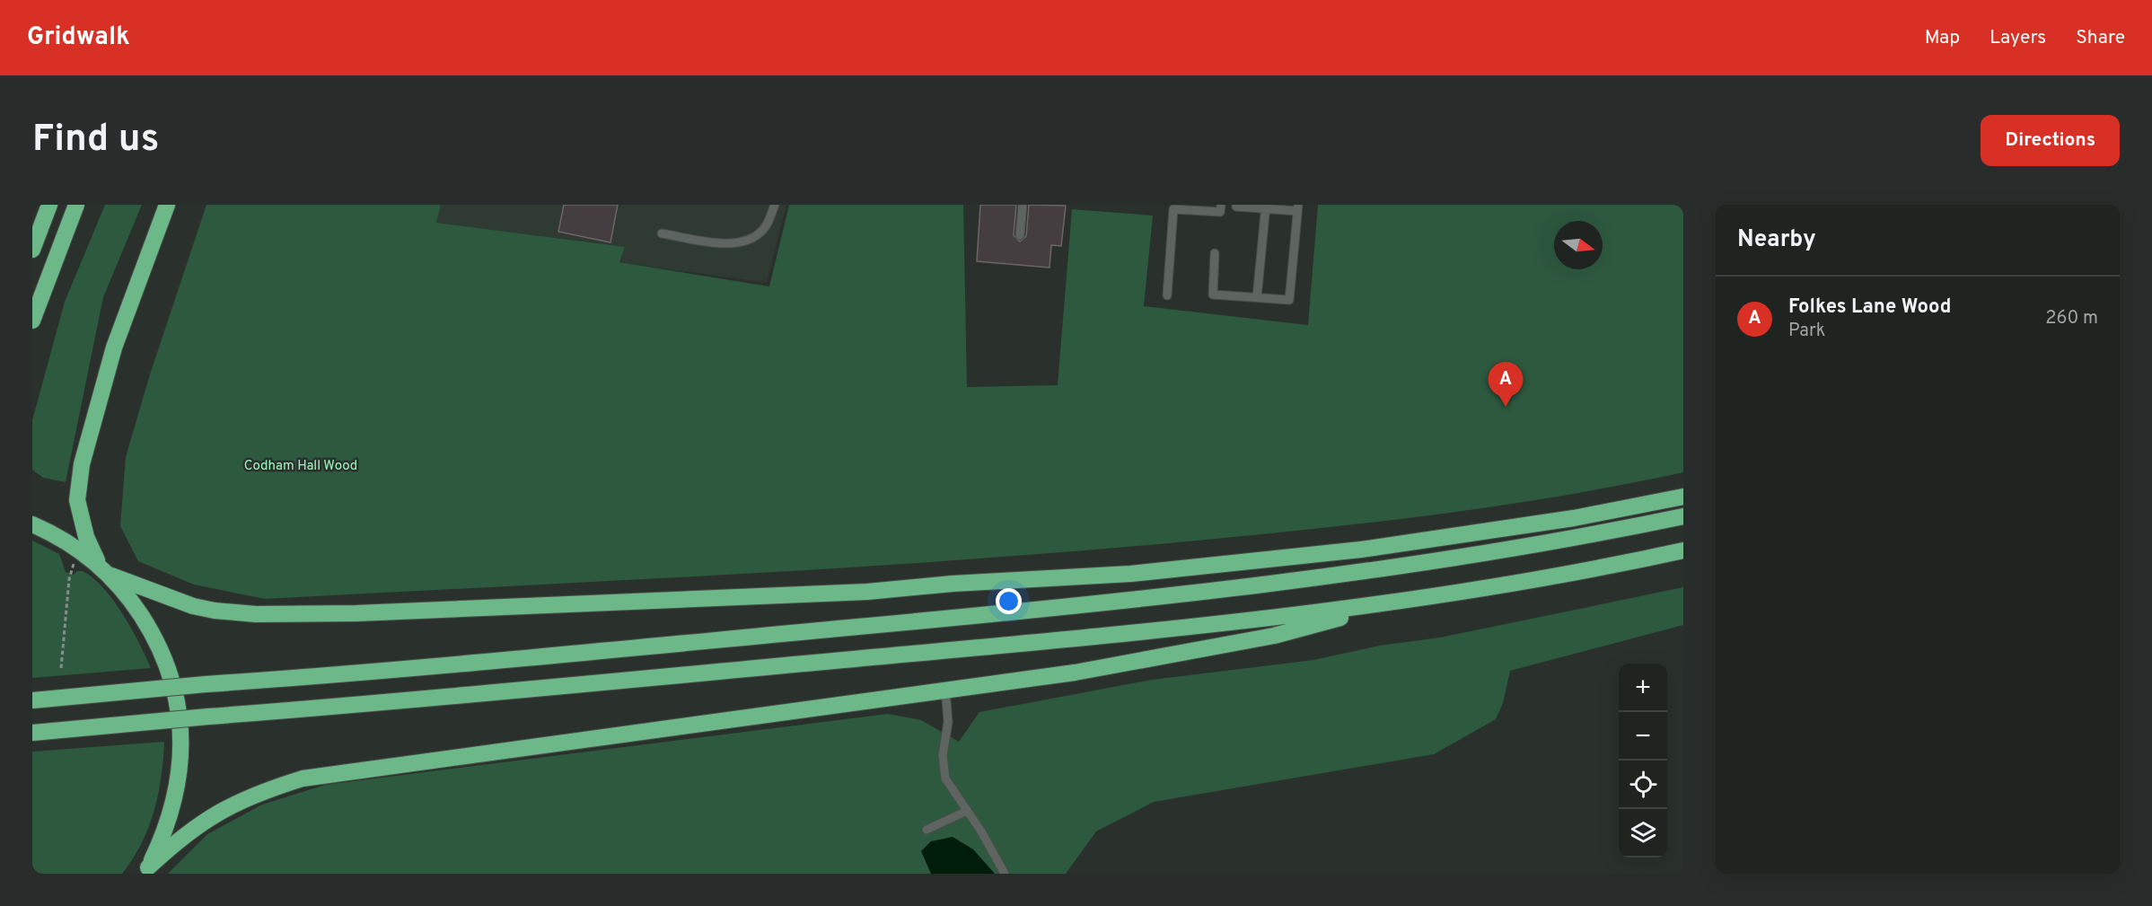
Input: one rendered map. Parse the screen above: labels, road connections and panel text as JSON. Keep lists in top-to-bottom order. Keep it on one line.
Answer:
{"parks":["Codham Hall Wood"],"north":"right","page":{"header":"Gridwalk","nav":["Map","Layers","Share"],"buttons":"Directions","title":"Find us","heading":"Nearby","list":[{"mark":"A","name":"Folkes Lane Wood","note":"Park","value":"260 m"}],"pins":"A","map_buttons":["+","−"]}}
